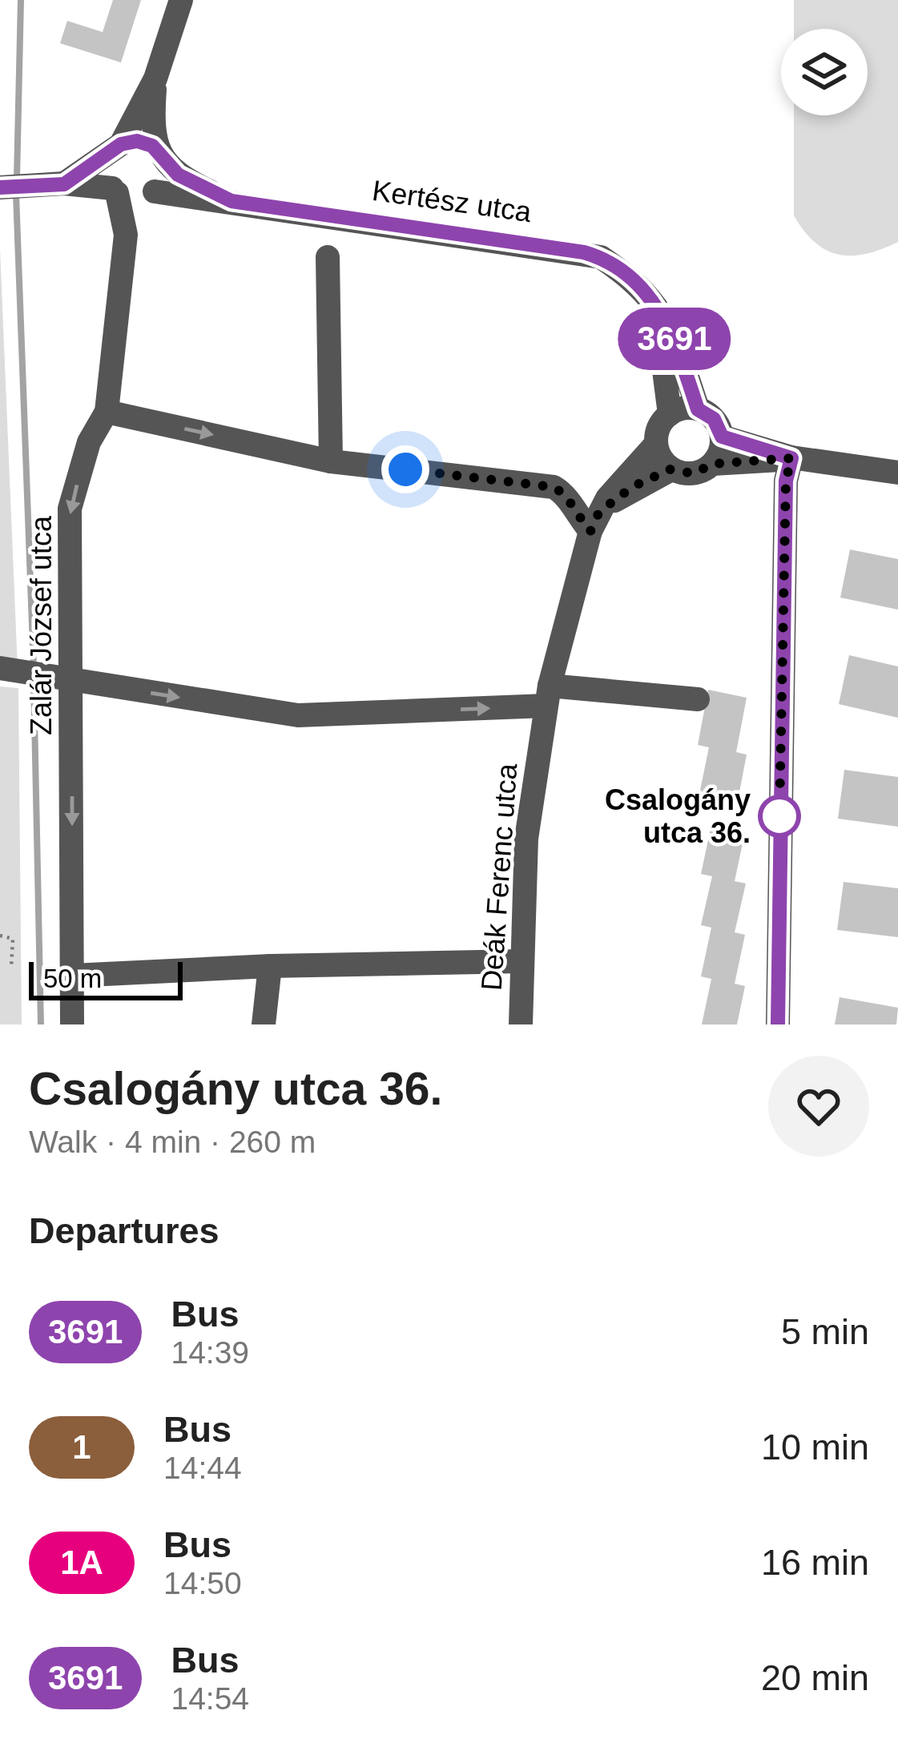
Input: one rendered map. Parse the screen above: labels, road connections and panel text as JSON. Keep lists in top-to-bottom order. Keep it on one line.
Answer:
{"streets":{"street":["Kertész utca","Zalár József utca","Deák Ferenc utca"]},"one_way":["Zalár József utca"],"places":["Csalogány utca 36."],"lines":["bus line 3691"],"scale_bar":"50 m","page":{"on_map":"3691","scale":"50 m","heading":[["Csalogány utca 36.","Walk · 4 min · 260 m"],"Departures"],"list":[{"mark":"3691","name":"Bus","note":"14:39","value":"5 min"},{"mark":"1","name":"Bus","note":"14:44","value":"10 min"},{"mark":"1A","name":"Bus","note":"14:50","value":"16 min"},{"mark":"3691","name":"Bus","note":"14:54","value":"20 min"}]}}
